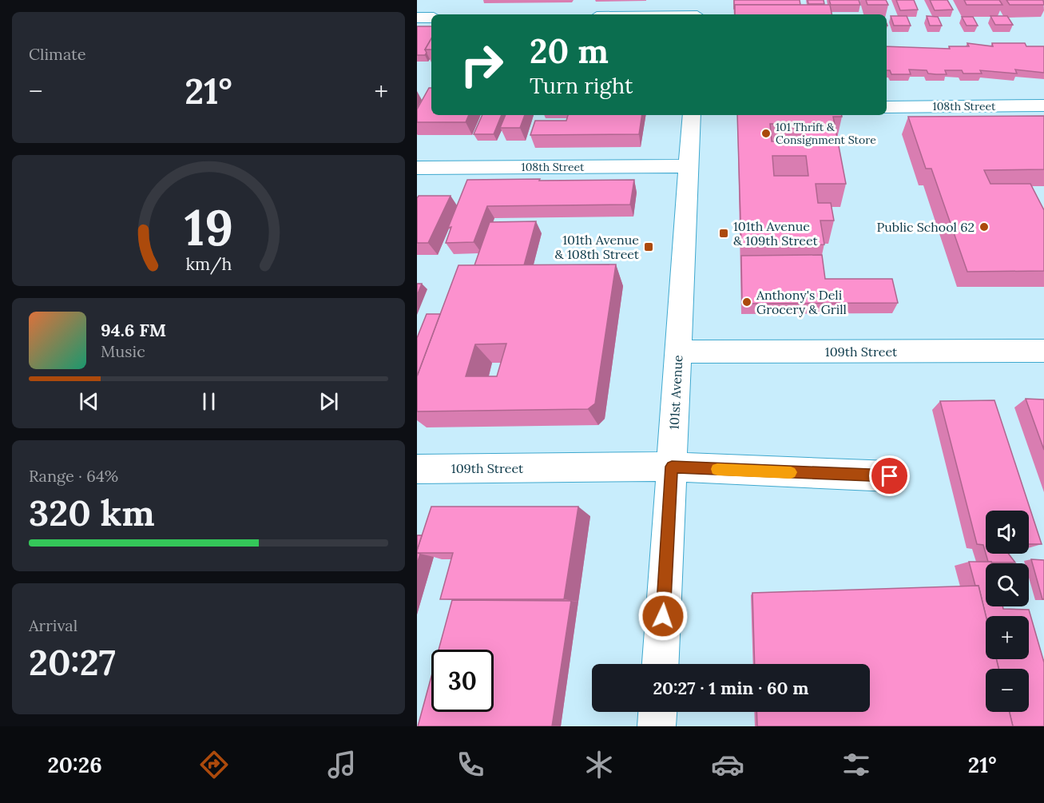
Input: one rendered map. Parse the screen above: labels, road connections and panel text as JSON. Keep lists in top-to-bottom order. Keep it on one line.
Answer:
{"streets":{"street":["108th Street","109th Street","101st Avenue"]},"crossings":[["108th Street","101st Avenue"],["109th Street","101st Avenue"]],"places":{"other":["101 Thrift & Consignment Store","Public School 62","Anthony's Deli Grocery & Grill"],"transit":["101th Avenue & 109th Street","101th Avenue & 108th Street"]},"page":{"tile":["Climate",["Range · 64%","320 km"],["Arrival","20:27"]],"turn":["20 m","Turn right"],"heat":["−","21°","+"],"song":["94.6 FM","Music"],"map_buttons":["+","−"],"limit":"30","trip":"20:27 · 1 min · 60 m","tabs":["20:26","21°"],"gauge":["19","km/h"]}}
